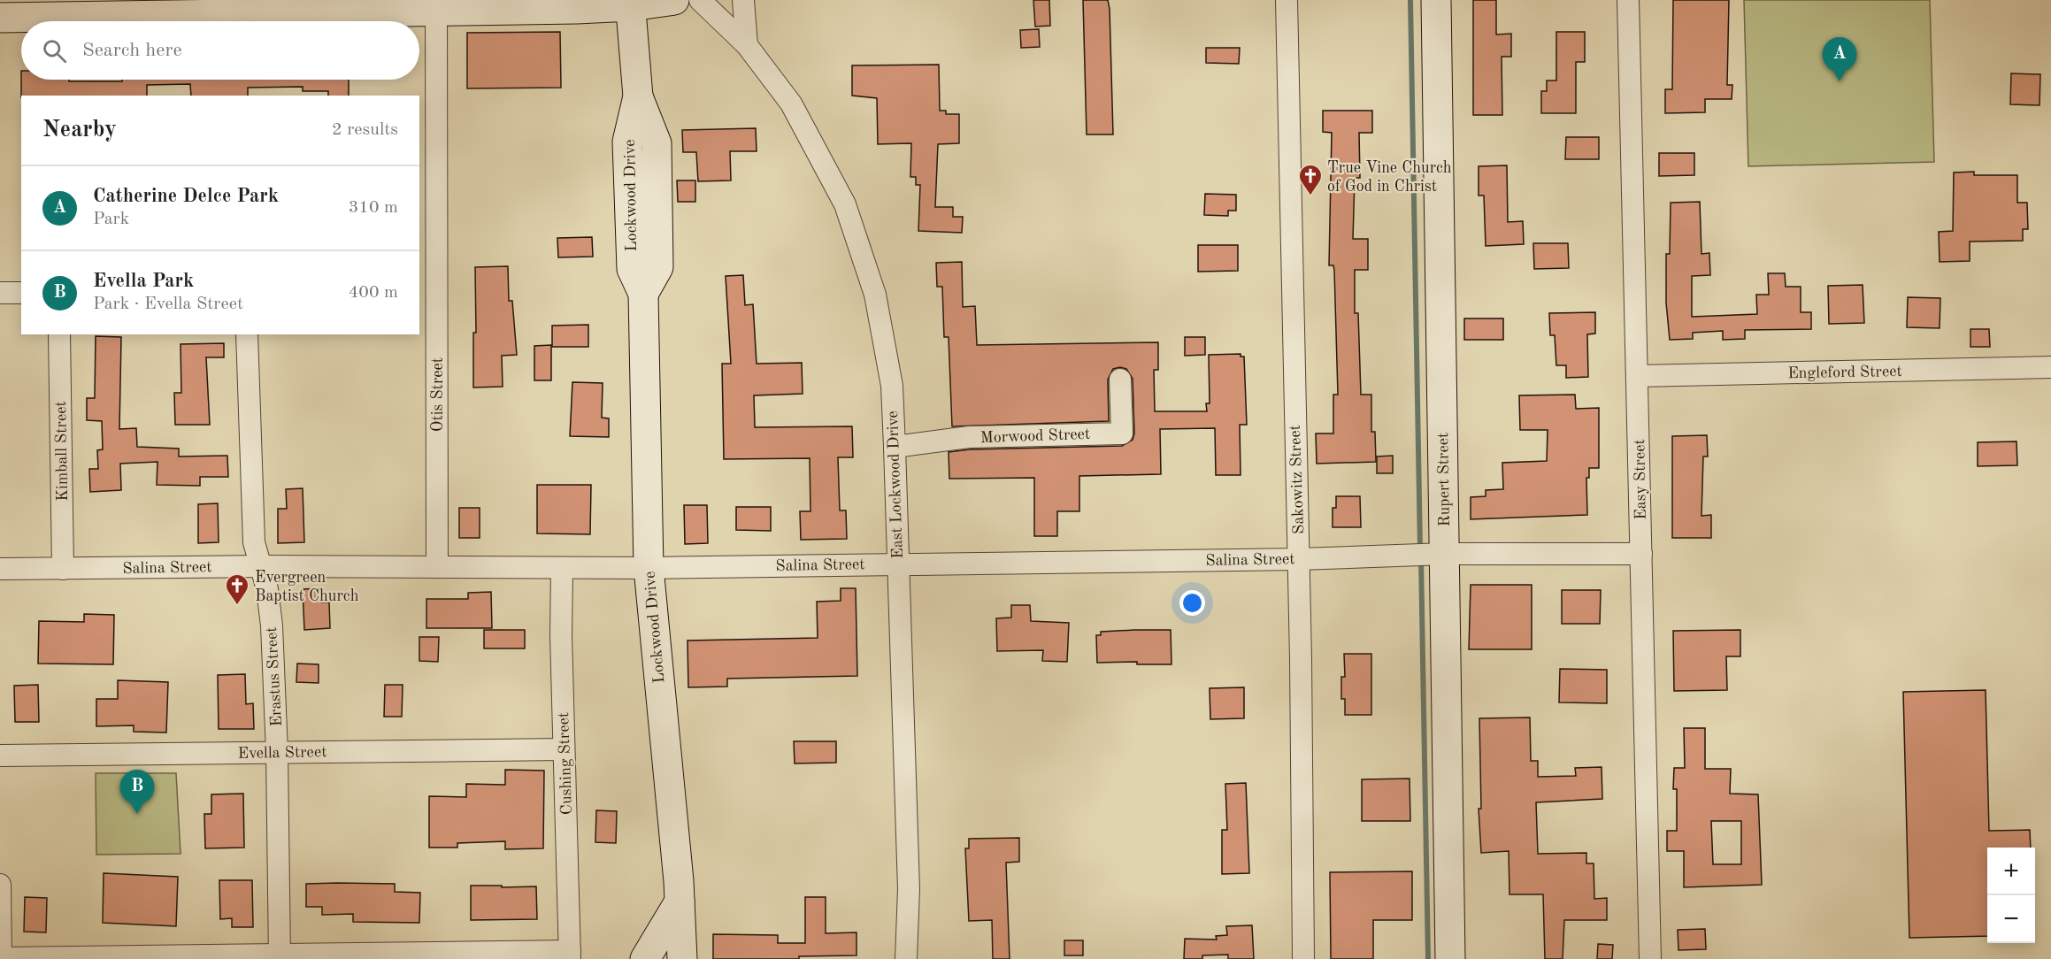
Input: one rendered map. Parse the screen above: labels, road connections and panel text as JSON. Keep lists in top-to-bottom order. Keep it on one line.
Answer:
{"streets":{"main road":["Lockwood Drive","Rupert Street"],"street":["Engleford Street","Otis Street","Morwood Street","Kimball Street","Sakowitz Street","Easy Street","East Lockwood Drive","Salina Street","Erastus Street","Evella Street","Cushing Street"]},"crossings":[["Lockwood Drive","Salina Street"],["Engleford Street","Easy Street"],["Otis Street","Salina Street"],["Morwood Street","East Lockwood Drive"],["Kimball Street","Salina Street"],["Sakowitz Street","Salina Street"],["Rupert Street","Salina Street"],["Easy Street","Salina Street"],["East Lockwood Drive","Salina Street"],["Salina Street","Erastus Street"],["Salina Street","Cushing Street"],["Erastus Street","Evella Street"],["Evella Street","Cushing Street"]],"places":{"church":["True Vine Church of God in Christ","Evergreen Baptist Church"]},"page":{"search":"Search here","pins":["A","B"],"heading":["Nearby","2 results"],"list":[{"mark":"A","name":"Catherine Delce Park","note":"Park","value":"310 m"},{"mark":"B","name":"Evella Park","note":"Park · Evella Street","value":"400 m"}],"map_buttons":["+","−"]}}
